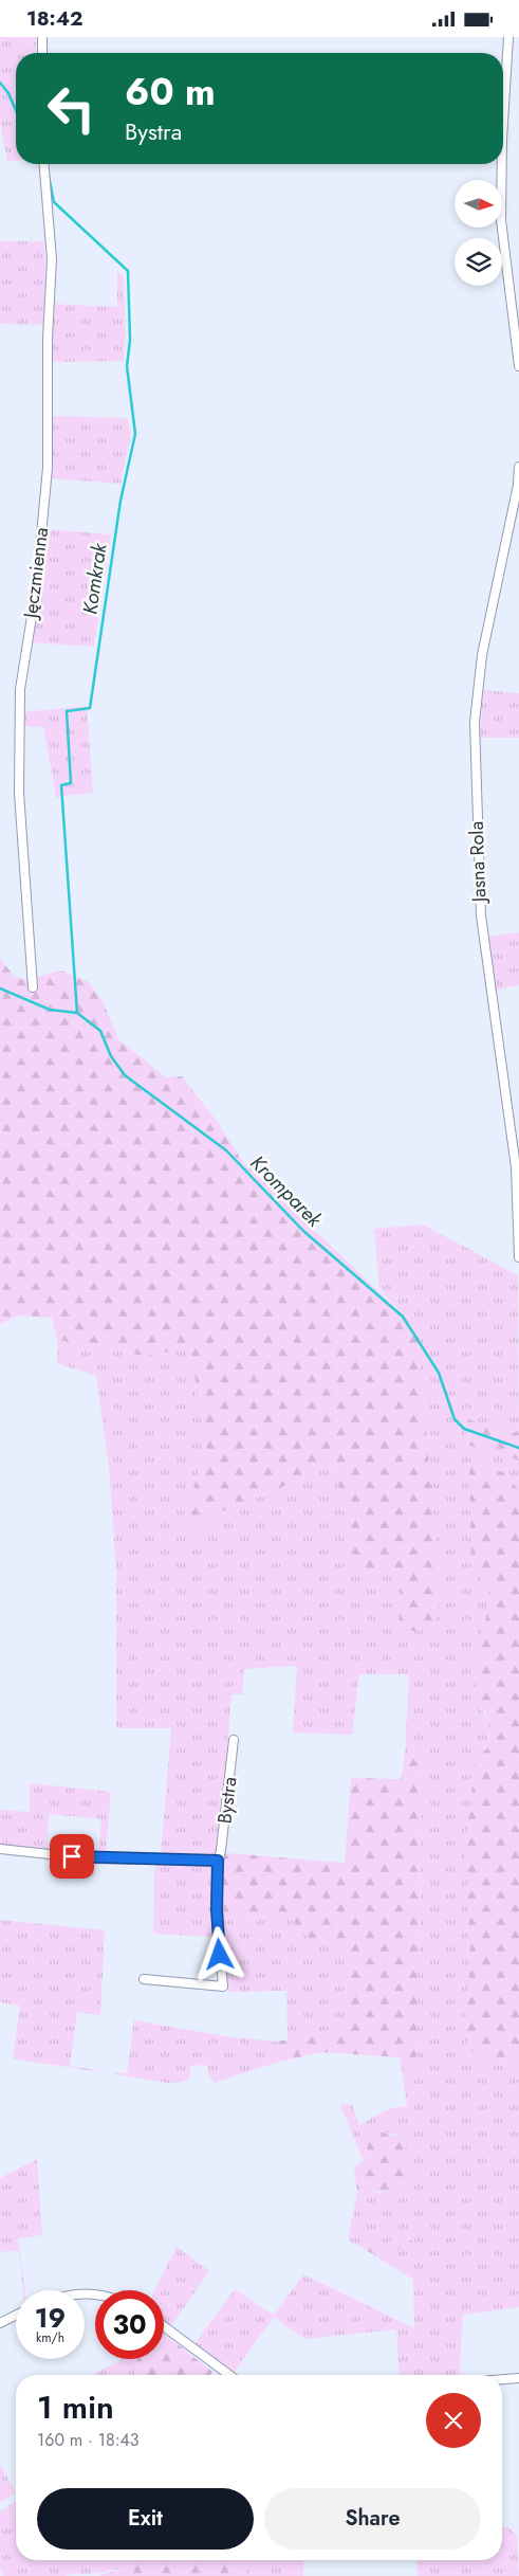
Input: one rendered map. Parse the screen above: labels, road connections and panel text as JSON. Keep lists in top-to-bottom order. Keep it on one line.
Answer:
{"streets":{"street":["Jęczmienna","Jasna Rola","Bystra"]},"water":["Komkrak","Kromparek"],"north":"right","page":{"status":"18:42","turn":["60 m","Bystra"],"speed":"19 km/h","limit":"30","heading":["1 min","160 m · 18:43"],"buttons":["Exit","Share"]}}
